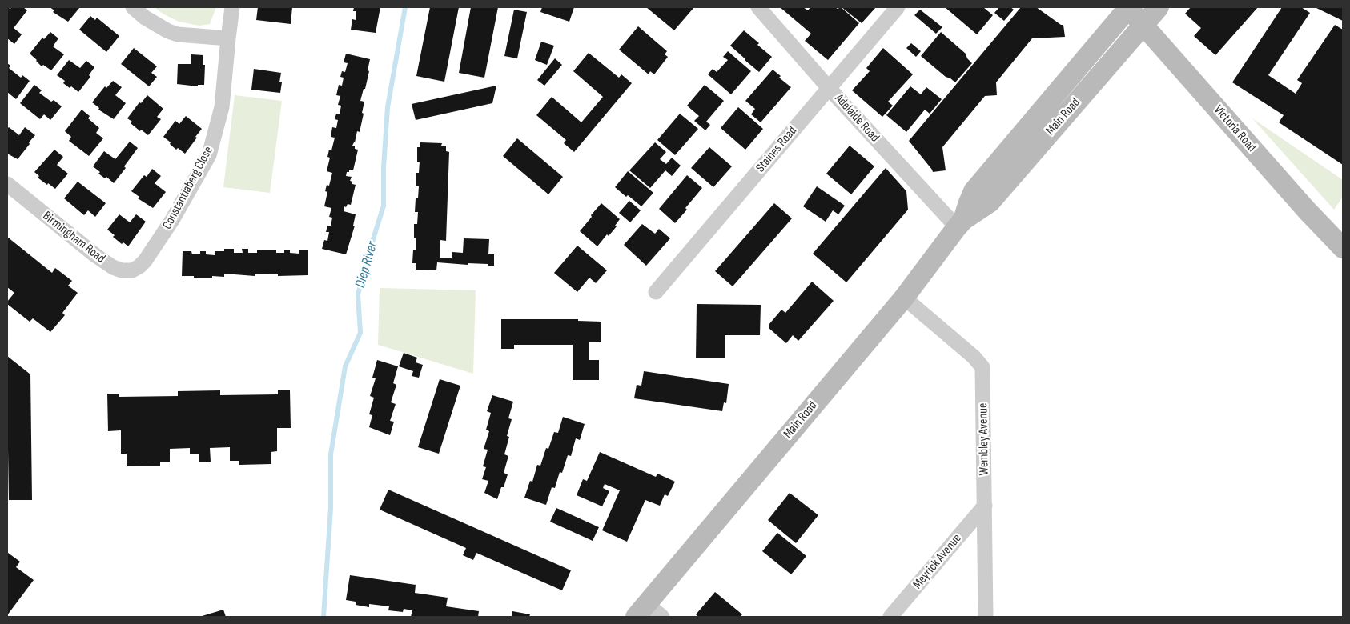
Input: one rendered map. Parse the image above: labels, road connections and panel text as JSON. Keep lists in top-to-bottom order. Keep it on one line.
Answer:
{"streets":{"main road":["Main Road","Victoria Road"],"street":["Adelaide Road","Staines Road","Constantiaberg Close","Birmingham Road","Wembley Avenue","Meyrick Avenue"]},"crossings":[["Main Road","Adelaide Road"],["Main Road","Victoria Road"],["Main Road","Wembley Avenue"],["Adelaide Road","Staines Road"],["Constantiaberg Close","Birmingham Road"],["Wembley Avenue","Meyrick Avenue"]],"water":["Diep River"]}
